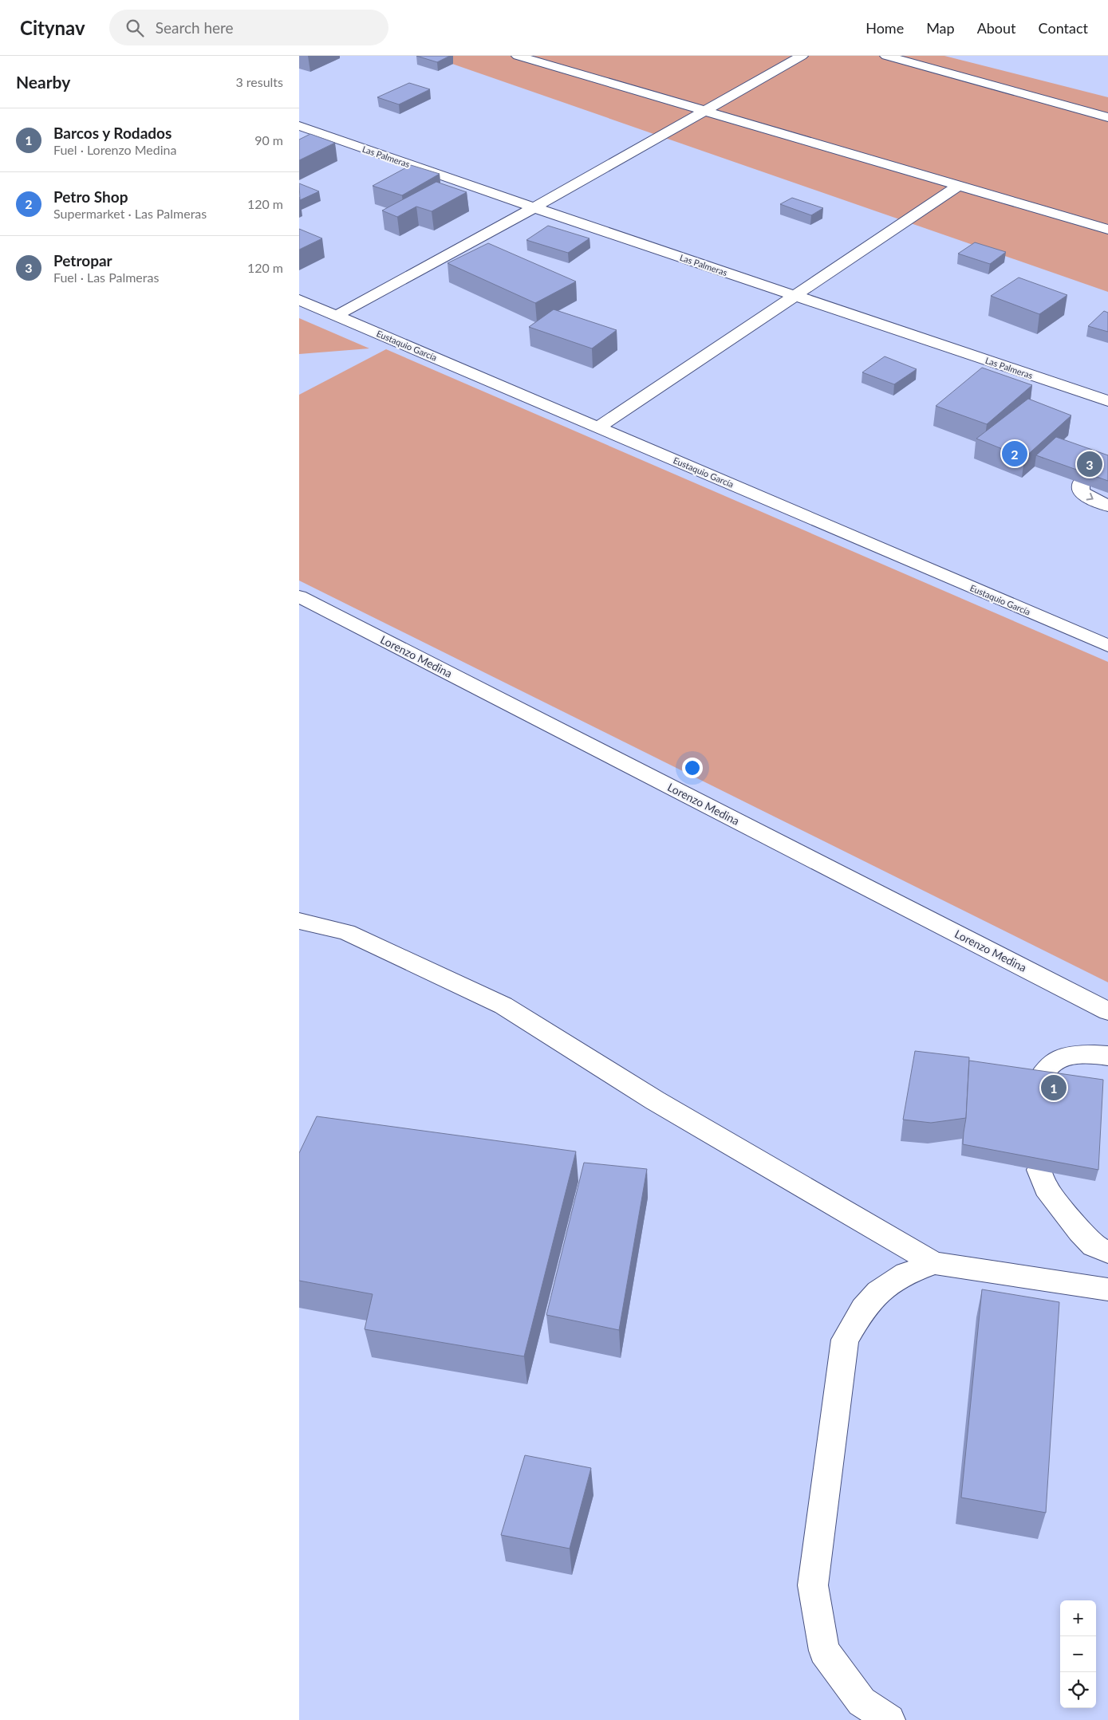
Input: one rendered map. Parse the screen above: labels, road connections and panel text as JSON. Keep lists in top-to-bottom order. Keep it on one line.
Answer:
{"streets":{"street":["Las Palmeras","Eustaquio García","Lorenzo Medina"]},"page":{"header":"Citynav","search":"Search here","nav":["Home","Map","About","Contact"],"heading":["Nearby","3 results"],"list":[{"mark":"1","name":"Barcos y Rodados","note":"Fuel · Lorenzo Medina","value":"90 m"},{"mark":"2","name":"Petro Shop","note":"Supermarket · Las Palmeras","value":"120 m"},{"mark":"3","name":"Petropar","note":"Fuel · Las Palmeras","value":"120 m"}],"pins":["2","3","1"],"map_buttons":["+","−"]}}
